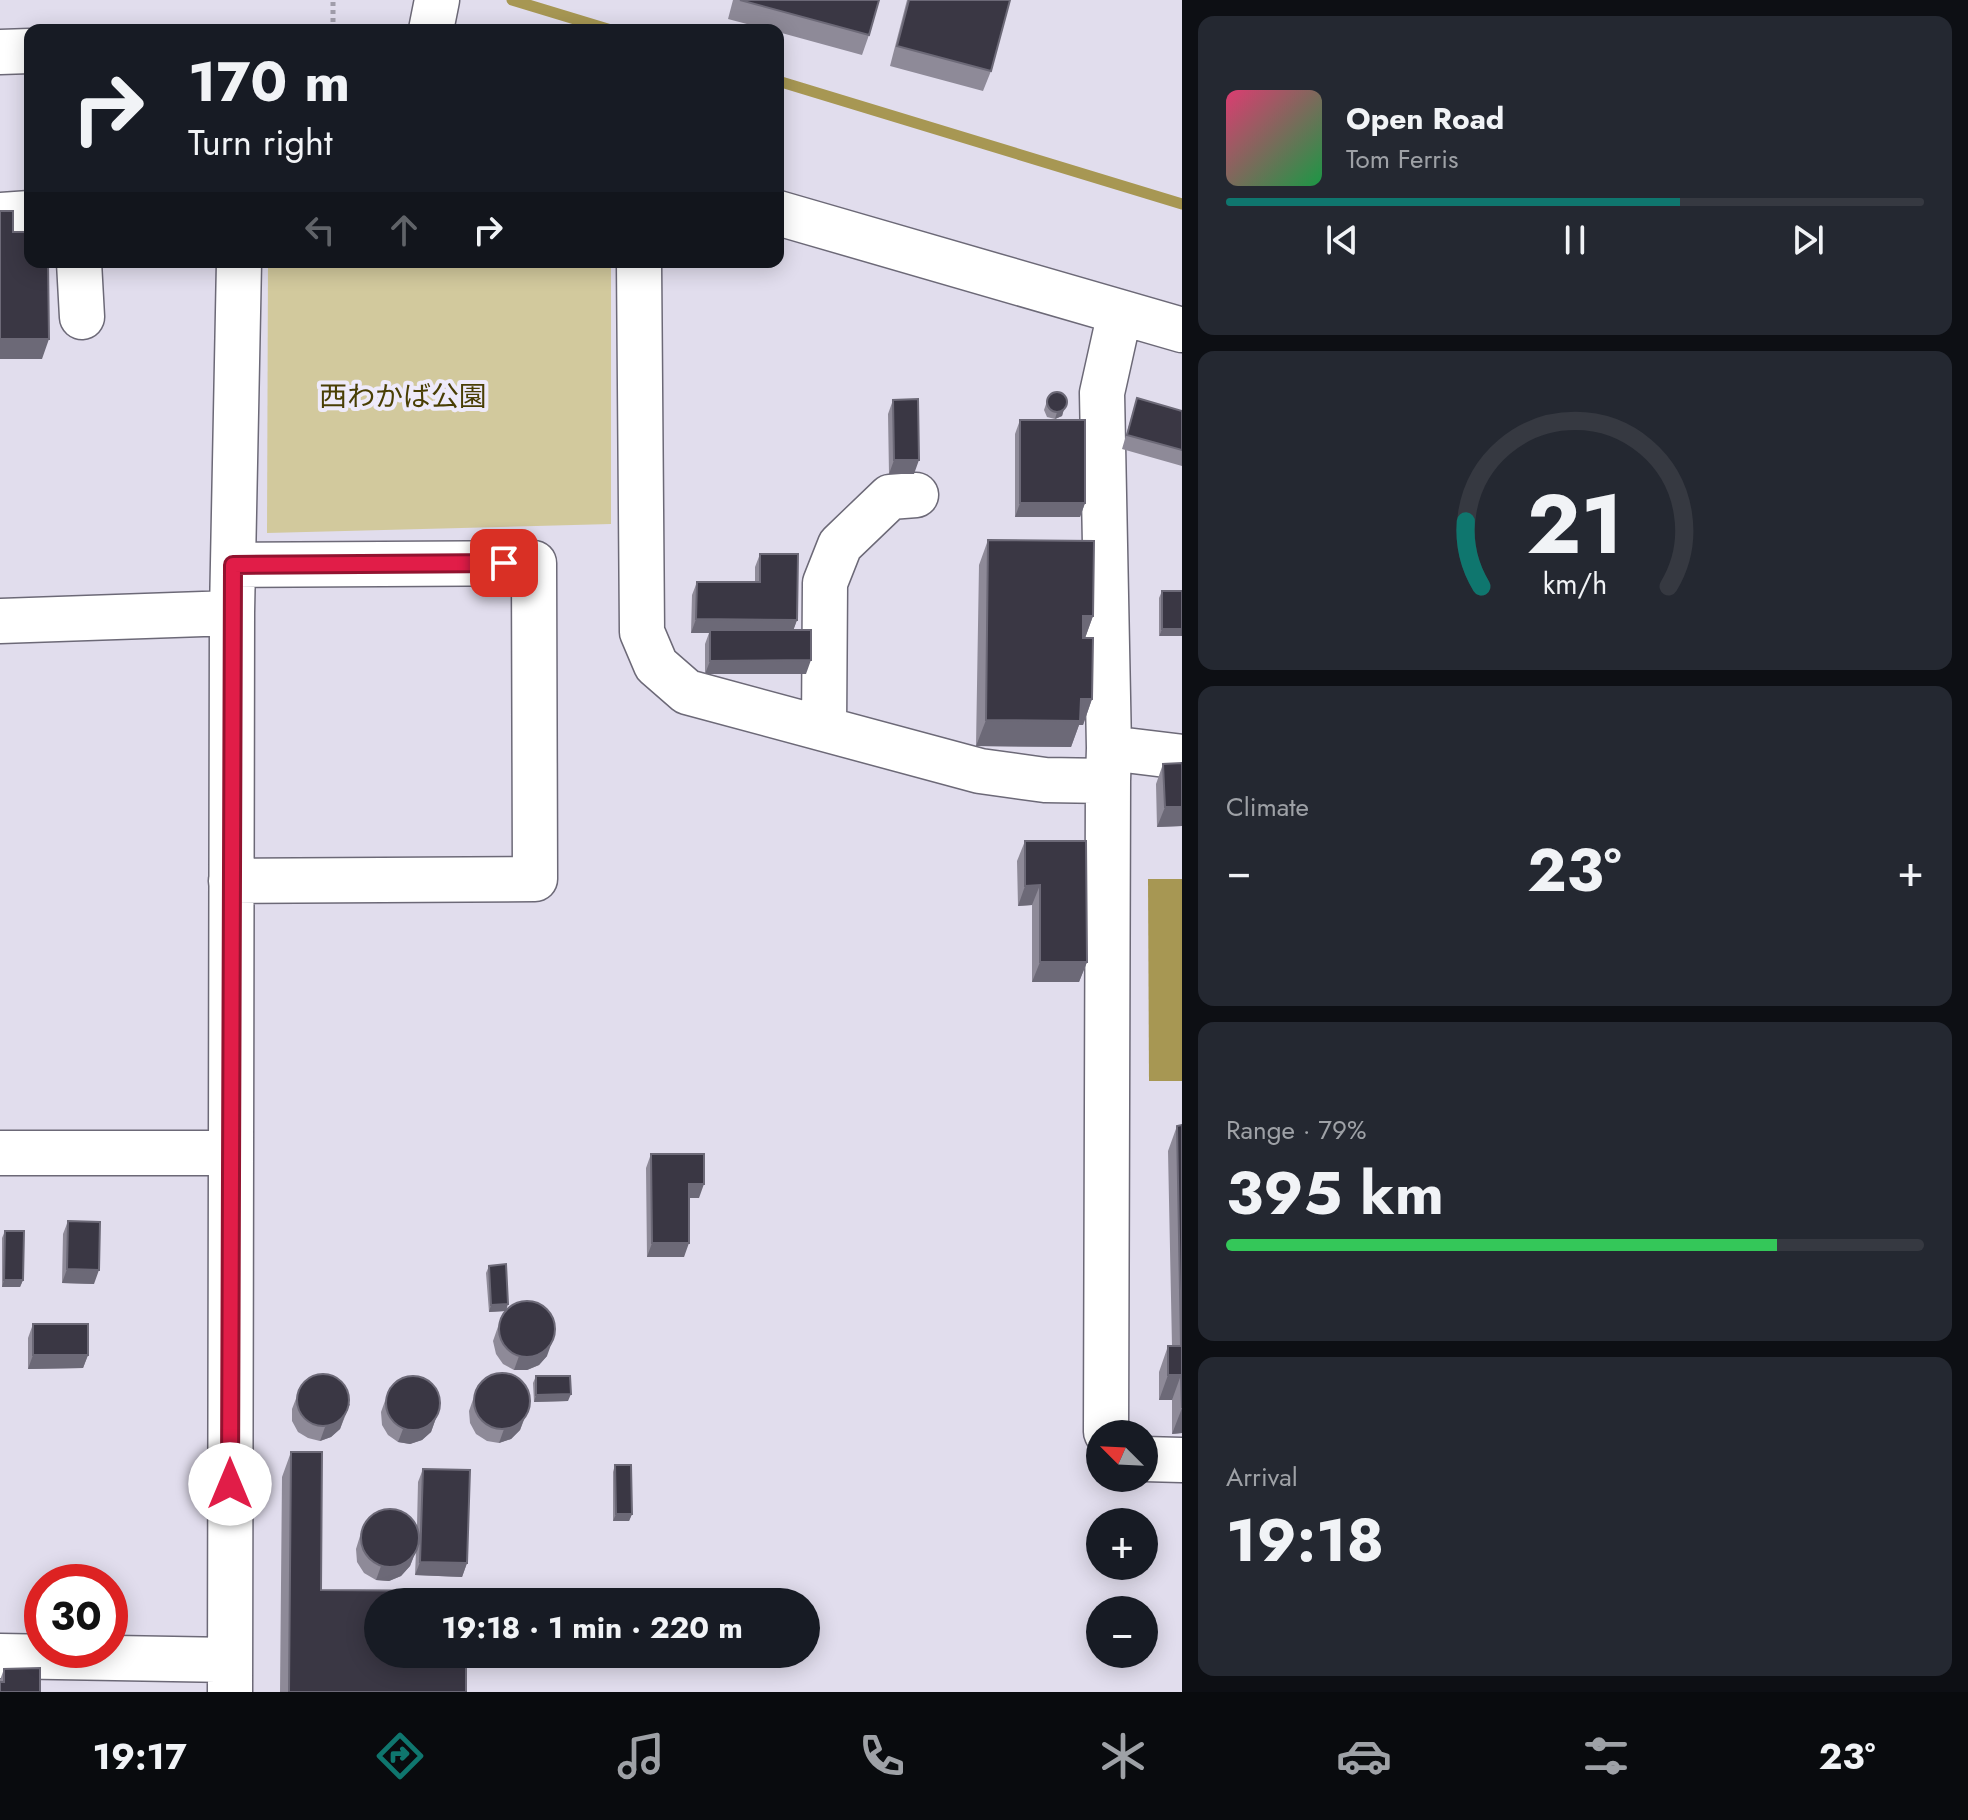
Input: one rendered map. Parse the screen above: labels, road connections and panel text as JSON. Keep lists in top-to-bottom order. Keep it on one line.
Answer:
{"parks":["西わかば公園"],"north":"top left","page":{"turn":["170 m","Turn right"],"song":["Open Road","Tom Ferris"],"tile":["Climate",["Range · 79%","395 km"],["Arrival","19:18"]],"heat":["−","23°","+"],"map_buttons":["+","−"],"limit":"30","trip":"19:18 · 1 min · 220 m","tabs":["19:17","23°"],"gauge":["21","km/h"]}}
